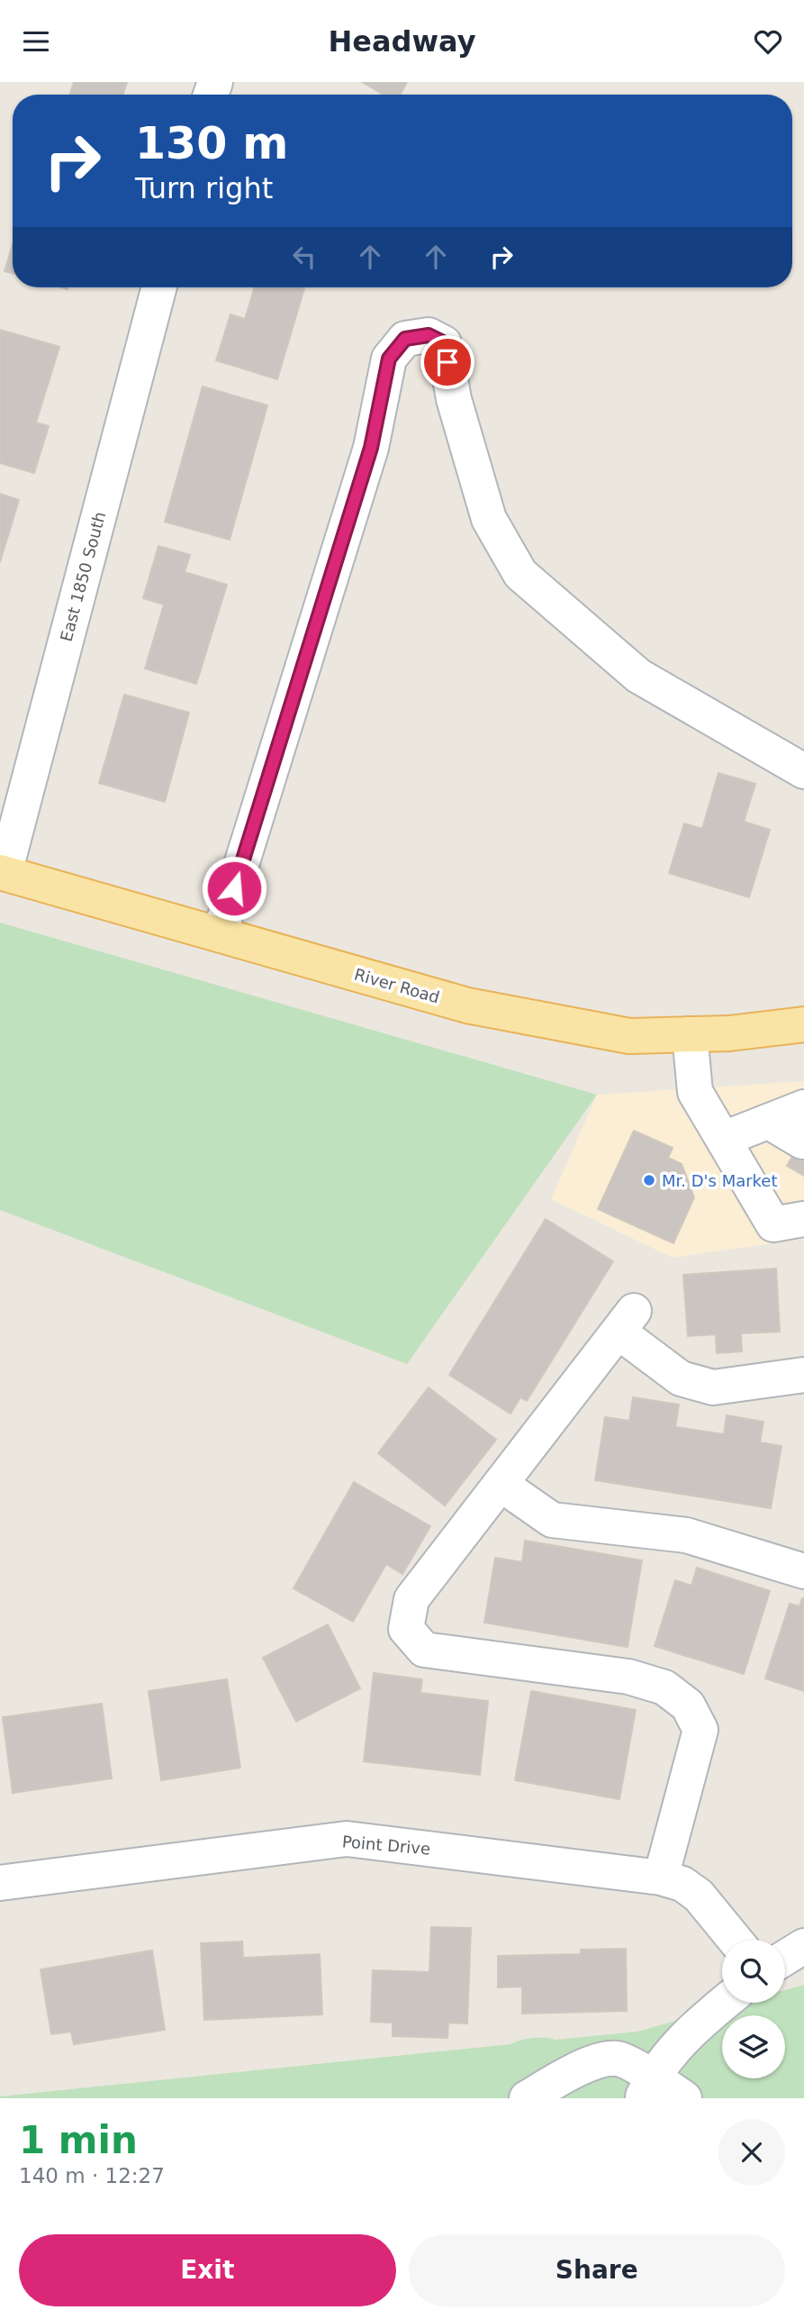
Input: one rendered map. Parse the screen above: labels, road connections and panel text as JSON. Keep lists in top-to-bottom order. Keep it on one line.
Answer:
{"streets":{"main road":["River Road"],"street":["East 1850 South","Point Drive"]},"crossings":[["East 1850 South","River Road"]],"places":["Mr. D's Market"],"page":{"header":"Headway","turn":["130 m","Turn right"],"heading":["1 min","140 m · 12:27"],"buttons":["Exit","Share"]}}
